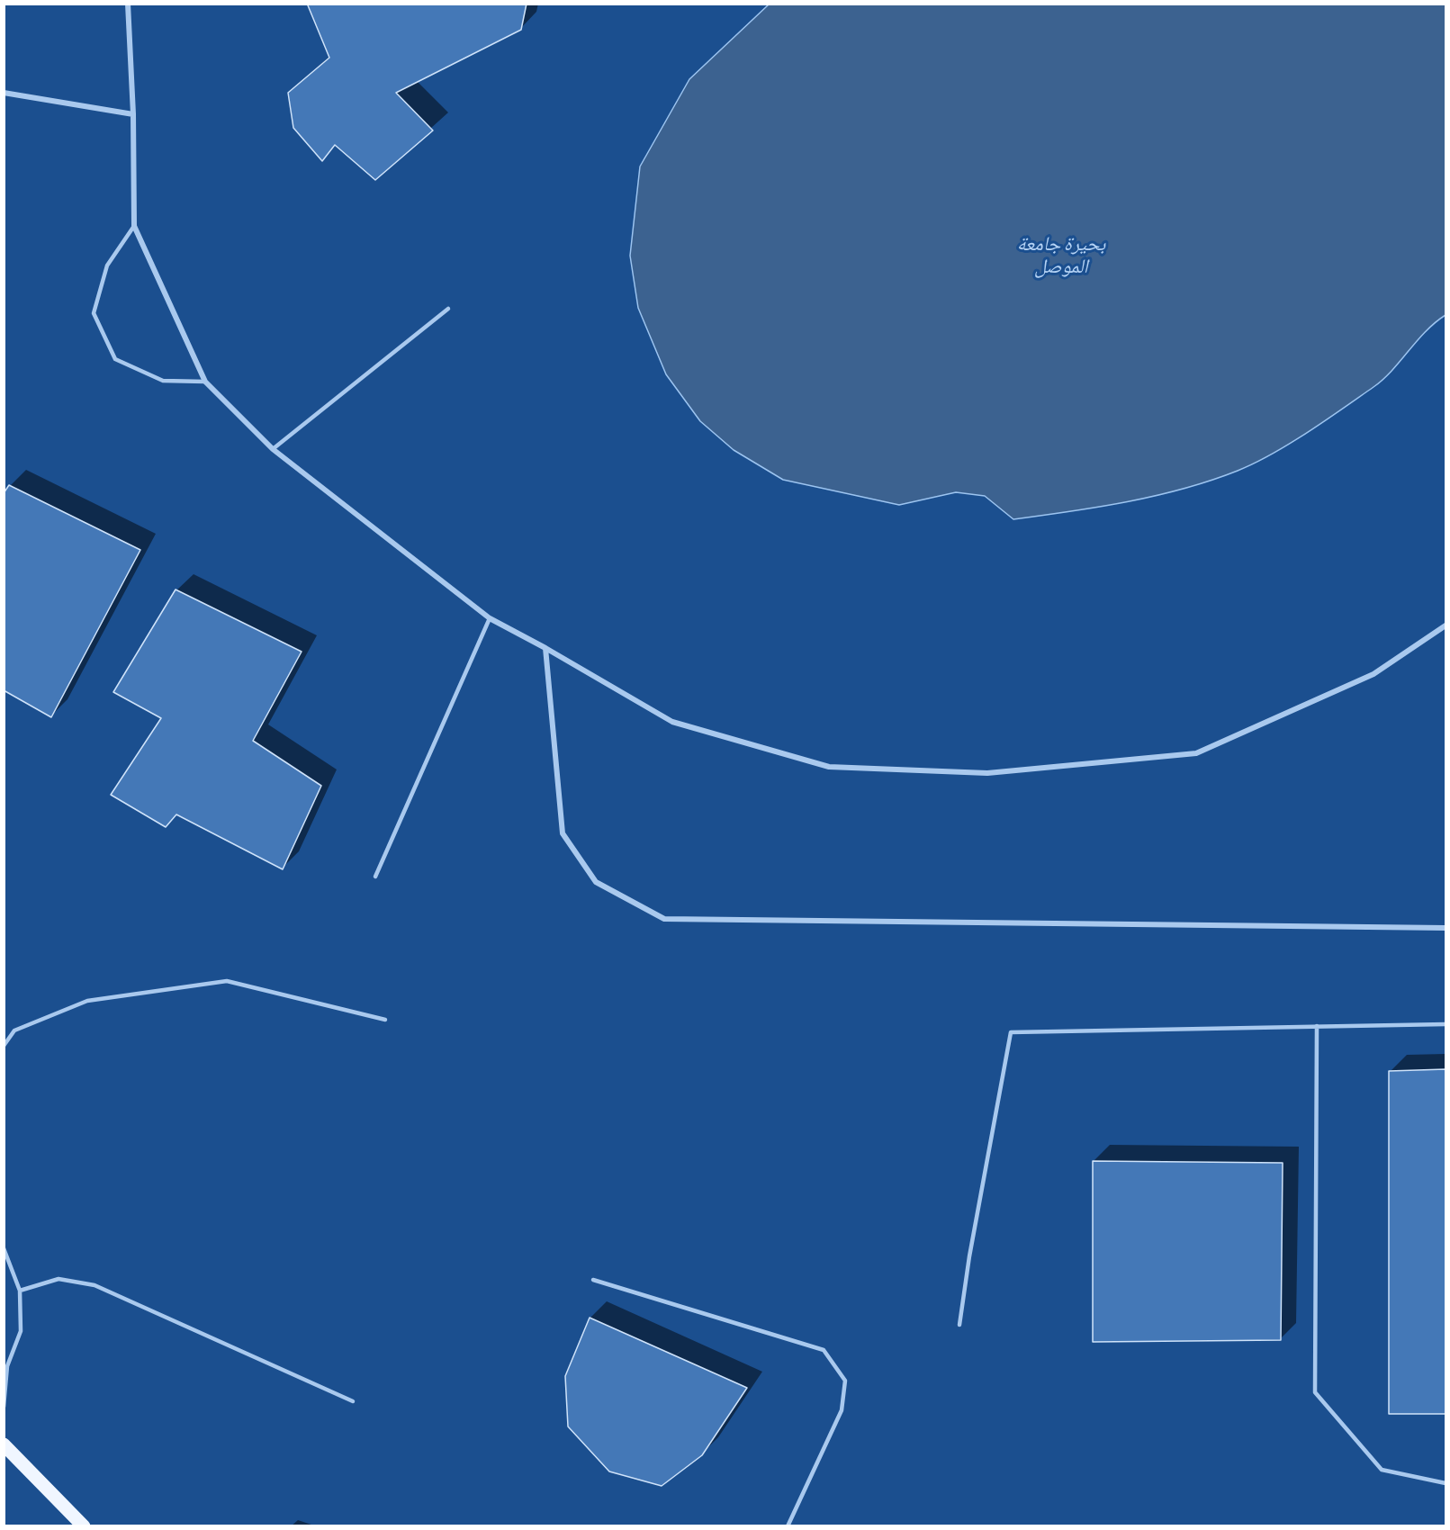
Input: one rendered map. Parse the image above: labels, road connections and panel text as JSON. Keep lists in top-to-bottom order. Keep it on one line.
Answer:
{"water":["بحيرة جامعة الموصل"]}
